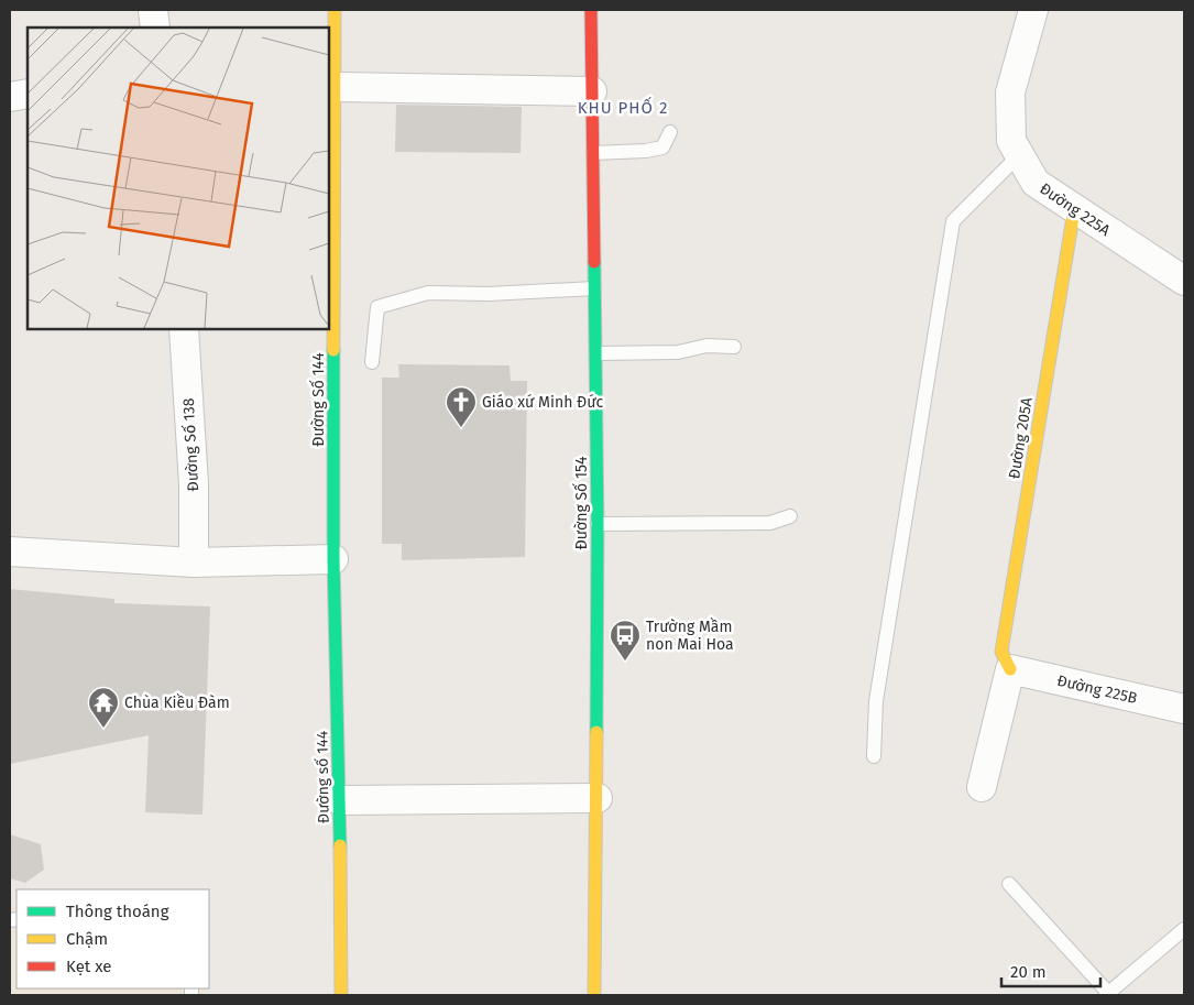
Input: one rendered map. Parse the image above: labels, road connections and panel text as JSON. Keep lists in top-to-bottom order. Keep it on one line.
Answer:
{"streets":{"street":["Đường 225A","Đường Số 144","Đường 205A","Đường Số 138","Đường Số 154","Đường 225B","Đường số 144"]},"crossings":[["Đường 225A","Đường 205A"],["Đường Số 144","Đường số 144"],["Đường 205A","Đường 225B"]],"districts":["KHU PHỐ 2"],"places":{"church":["Giáo xứ Minh Đức"],"bus stop":["Trường Mầm non Mai Hoa"],"temple":["Chùa Kiều Đàm"]},"legend":["Thông thoáng","Chậm","Kẹt xe"],"scale_bar":"20 m"}
